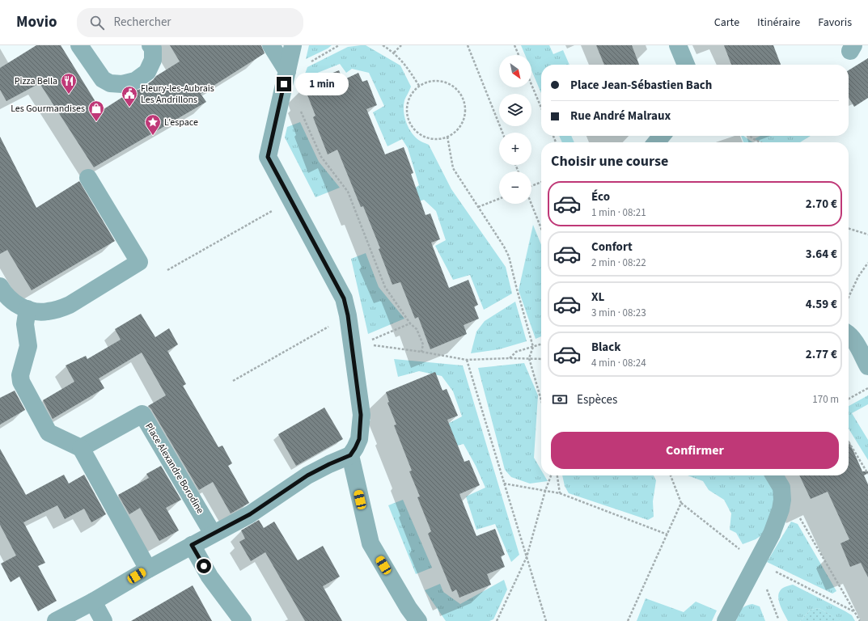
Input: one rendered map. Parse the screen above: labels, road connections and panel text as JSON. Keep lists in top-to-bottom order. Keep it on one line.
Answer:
{"streets":{"street":["Place Alexandre Borodine"]},"places":{"restaurant":["Pizza Bella"],"public building":["Fleury-les-Aubrais Les Andrillons"],"shop":["Les Gourmandises"],"place":["L’espace"]},"north":"bottom right","page":{"header":"Movio","search":"Rechercher","nav":["Carte","Itinéraire","Favoris"],"map_buttons":["+","−"],"banner":["Place Jean-Sébastien Bach","Rue André Malraux"],"bubble":"1 min","heading":"Choisir une course","list":[{"name":"Éco","note":"1 min · 08:21","value":"2.70 €"},{"name":"Confort","note":"2 min · 08:22","value":"3.64 €"},{"name":"XL","note":"3 min · 08:23","value":"4.59 €"},{"name":"Black","note":"4 min · 08:24","value":"2.77 €"}],"pay":["Espèces","170 m"],"buttons":"Confirmer"}}
